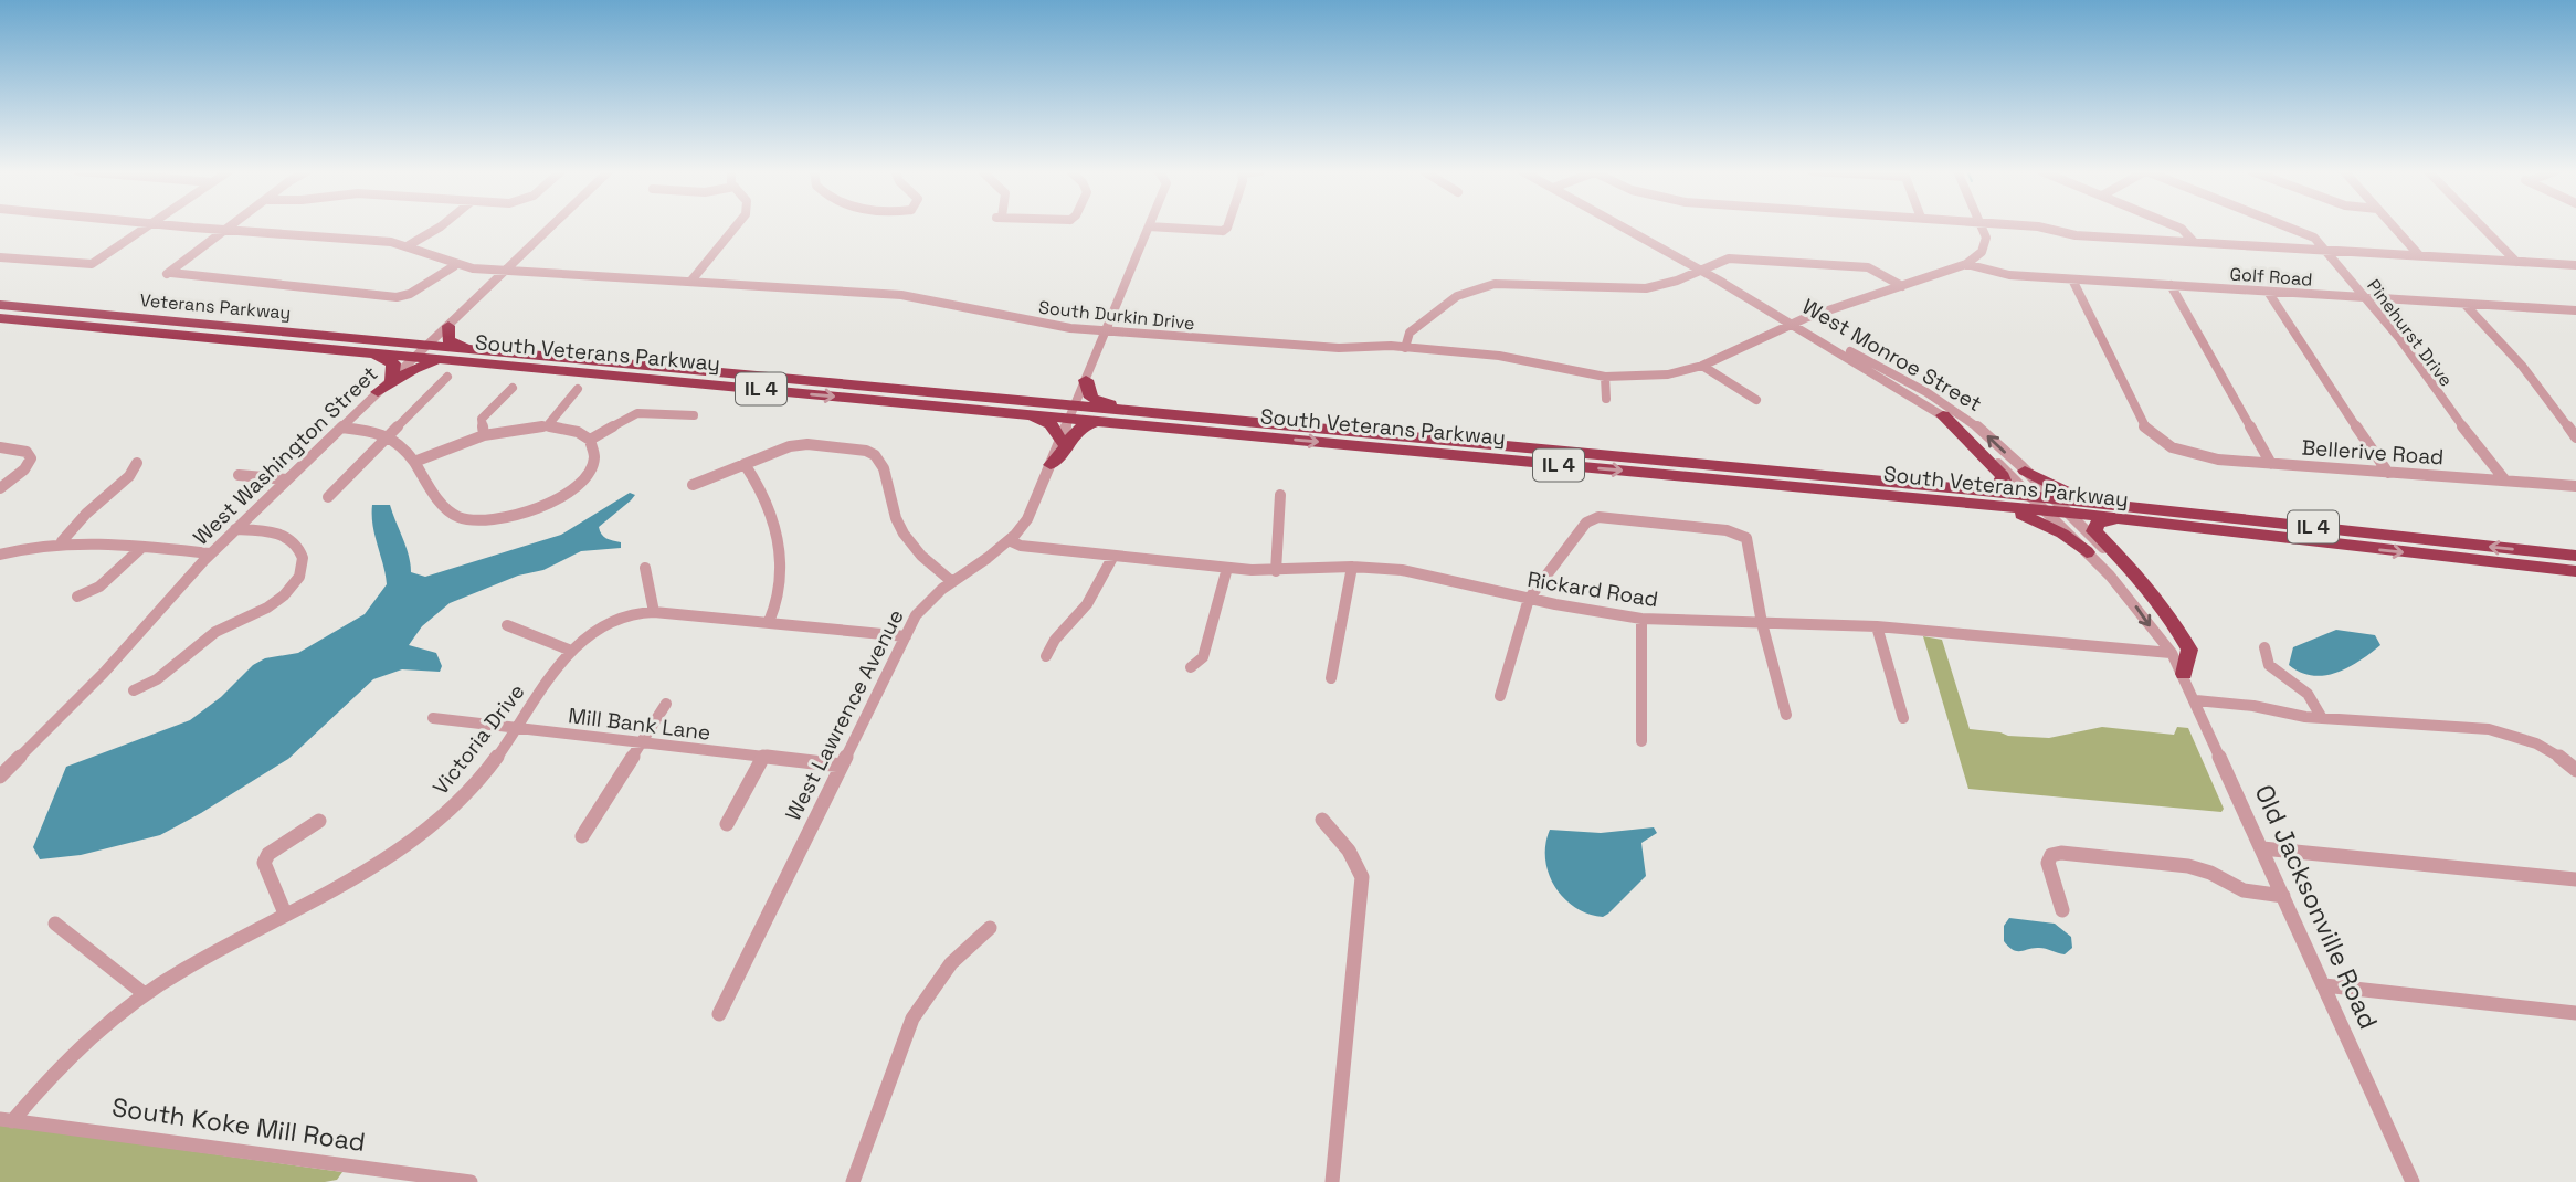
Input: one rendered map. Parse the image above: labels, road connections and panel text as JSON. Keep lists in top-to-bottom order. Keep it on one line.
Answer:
{"streets":{"highway":["Veterans Parkway","South Veterans Parkway","IL 4"],"street":["Golf Road","South Durkin Drive","Pinehurst Drive","West Monroe Street","Bellerive Road","West Washington Street","Rickard Road","West Lawrence Avenue","Mill Bank Lane","Victoria Drive","Old Jacksonville Road","South Koke Mill Road"]},"crossings":[["Golf Road","Pinehurst Drive"],["Golf Road","Bellerive Road"],["Veterans Parkway","South Veterans Parkway"],["Veterans Parkway","West Washington Street"],["South Durkin Drive","West Monroe Street"],["South Durkin Drive","West Washington Street"],["South Durkin Drive","West Lawrence Avenue"],["Pinehurst Drive","Bellerive Road"],["South Veterans Parkway","West Monroe Street"],["South Veterans Parkway","West Washington Street"],["South Veterans Parkway","West Lawrence Avenue"],["South Veterans Parkway","Old Jacksonville Road"],["Rickard Road","West Lawrence Avenue"],["Rickard Road","Old Jacksonville Road"],["West Lawrence Avenue","Mill Bank Lane"],["West Lawrence Avenue","Victoria Drive"],["Mill Bank Lane","Victoria Drive"],["Victoria Drive","South Koke Mill Road"]]}
